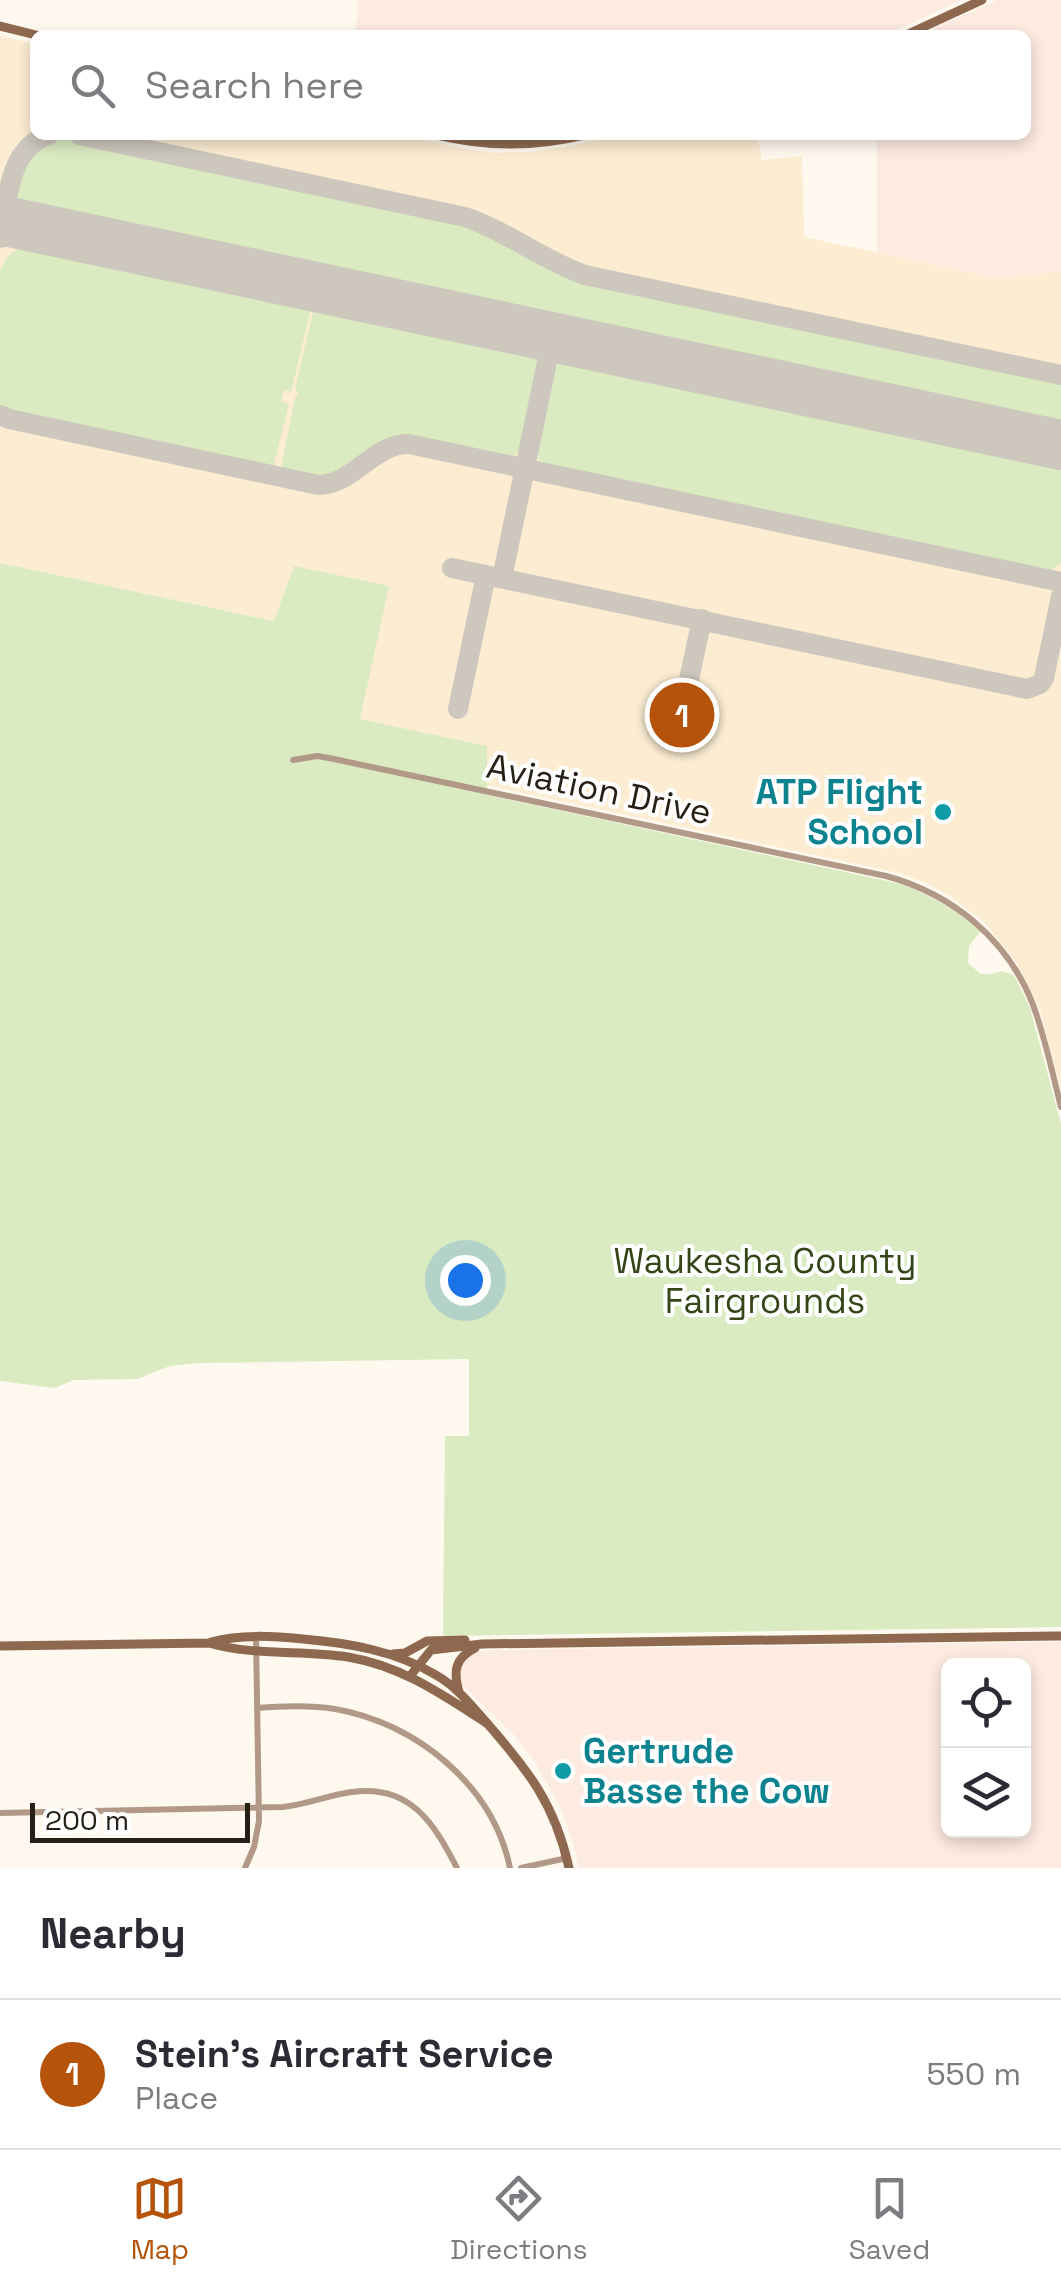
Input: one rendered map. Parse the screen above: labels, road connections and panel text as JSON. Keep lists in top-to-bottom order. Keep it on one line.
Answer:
{"streets":{"street":["Aviation Drive"]},"parks":["Waukesha County Fairgrounds"],"places":["ATP Flight School","Gertrude Basse the Cow"],"scale_bar":"200 m","page":{"search":"Search here","pins":"1","scale":"200 m","heading":"Nearby","list":[{"mark":"1","name":"Stein's Aircraft Service","note":"Place","value":"550 m"}],"nav":["Map","Directions","Saved"]}}
